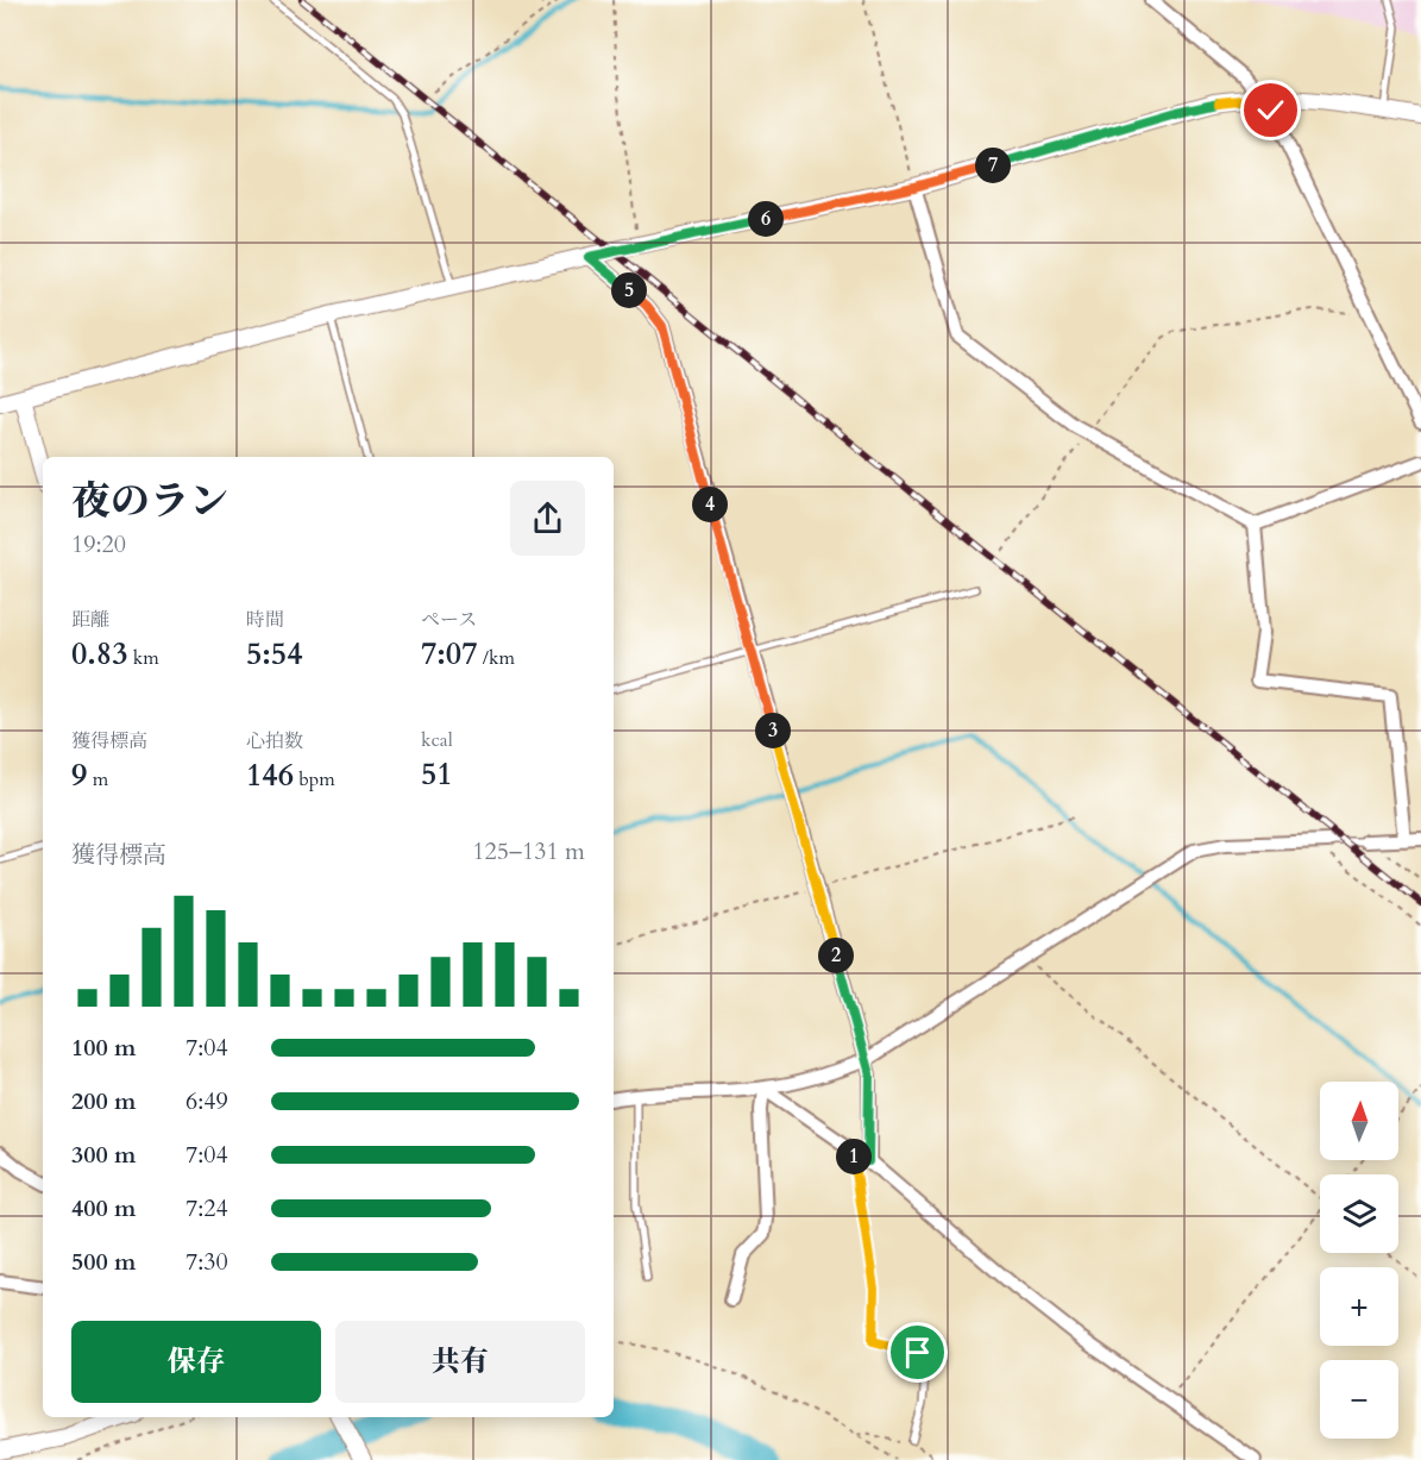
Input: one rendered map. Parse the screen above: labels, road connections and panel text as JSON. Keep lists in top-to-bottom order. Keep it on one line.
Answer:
{"north":"top","page":{"pins":["7","6","5","4","3","2","1"],"heading":["夜のラン","19:20"],"stats":[["距離","0.83 km"],["時間","5:54"],["ペース","7:07 /km"],["獲得標高","9 m"],["心拍数","146 bpm"],["kcal","51"]],"chart":["獲得標高","125–131 m"],"list":[{"name":"100 m","note":"7:04"},{"name":"200 m","note":"6:49"},{"name":"300 m","note":"7:04"},{"name":"400 m","note":"7:24"},{"name":"500 m","note":"7:30"}],"map_buttons":["+","−"],"buttons":["保存","共有"]}}
